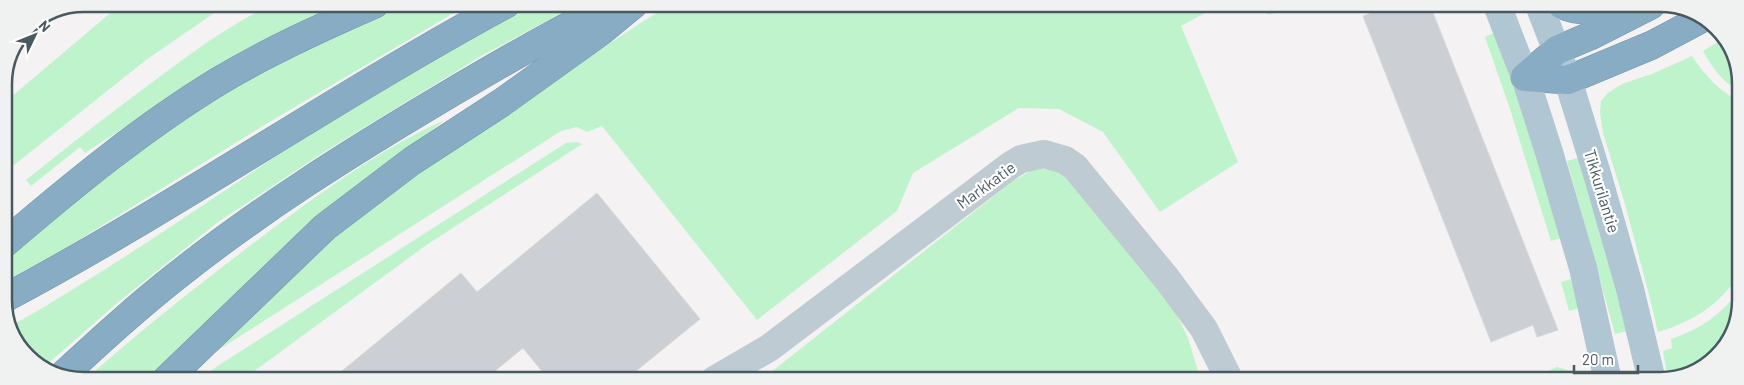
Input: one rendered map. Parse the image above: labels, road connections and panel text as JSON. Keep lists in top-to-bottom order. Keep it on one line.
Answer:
{"streets":{"main road":["Tikkurilantie"],"street":["Markkatie"]},"scale_bar":"20 m","north":"top right"}
